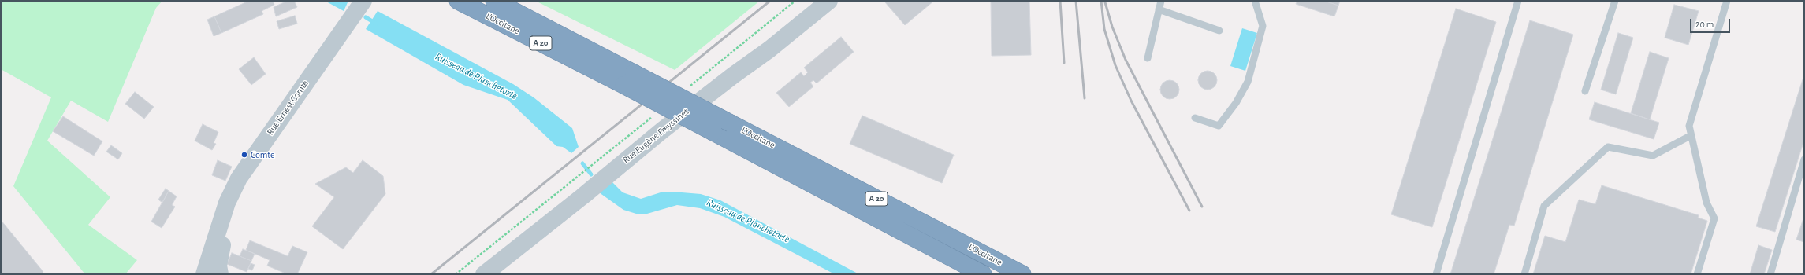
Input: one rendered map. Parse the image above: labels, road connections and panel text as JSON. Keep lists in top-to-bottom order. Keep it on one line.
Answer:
{"streets":{"highway":["L'Occitane","A 20"],"street":["Rue Ernest Comte","Rue Eugène Freyssinet"]},"water":["Ruisseau de Planchetorte"],"places":["Comte"],"scale_bar":"20 m"}
